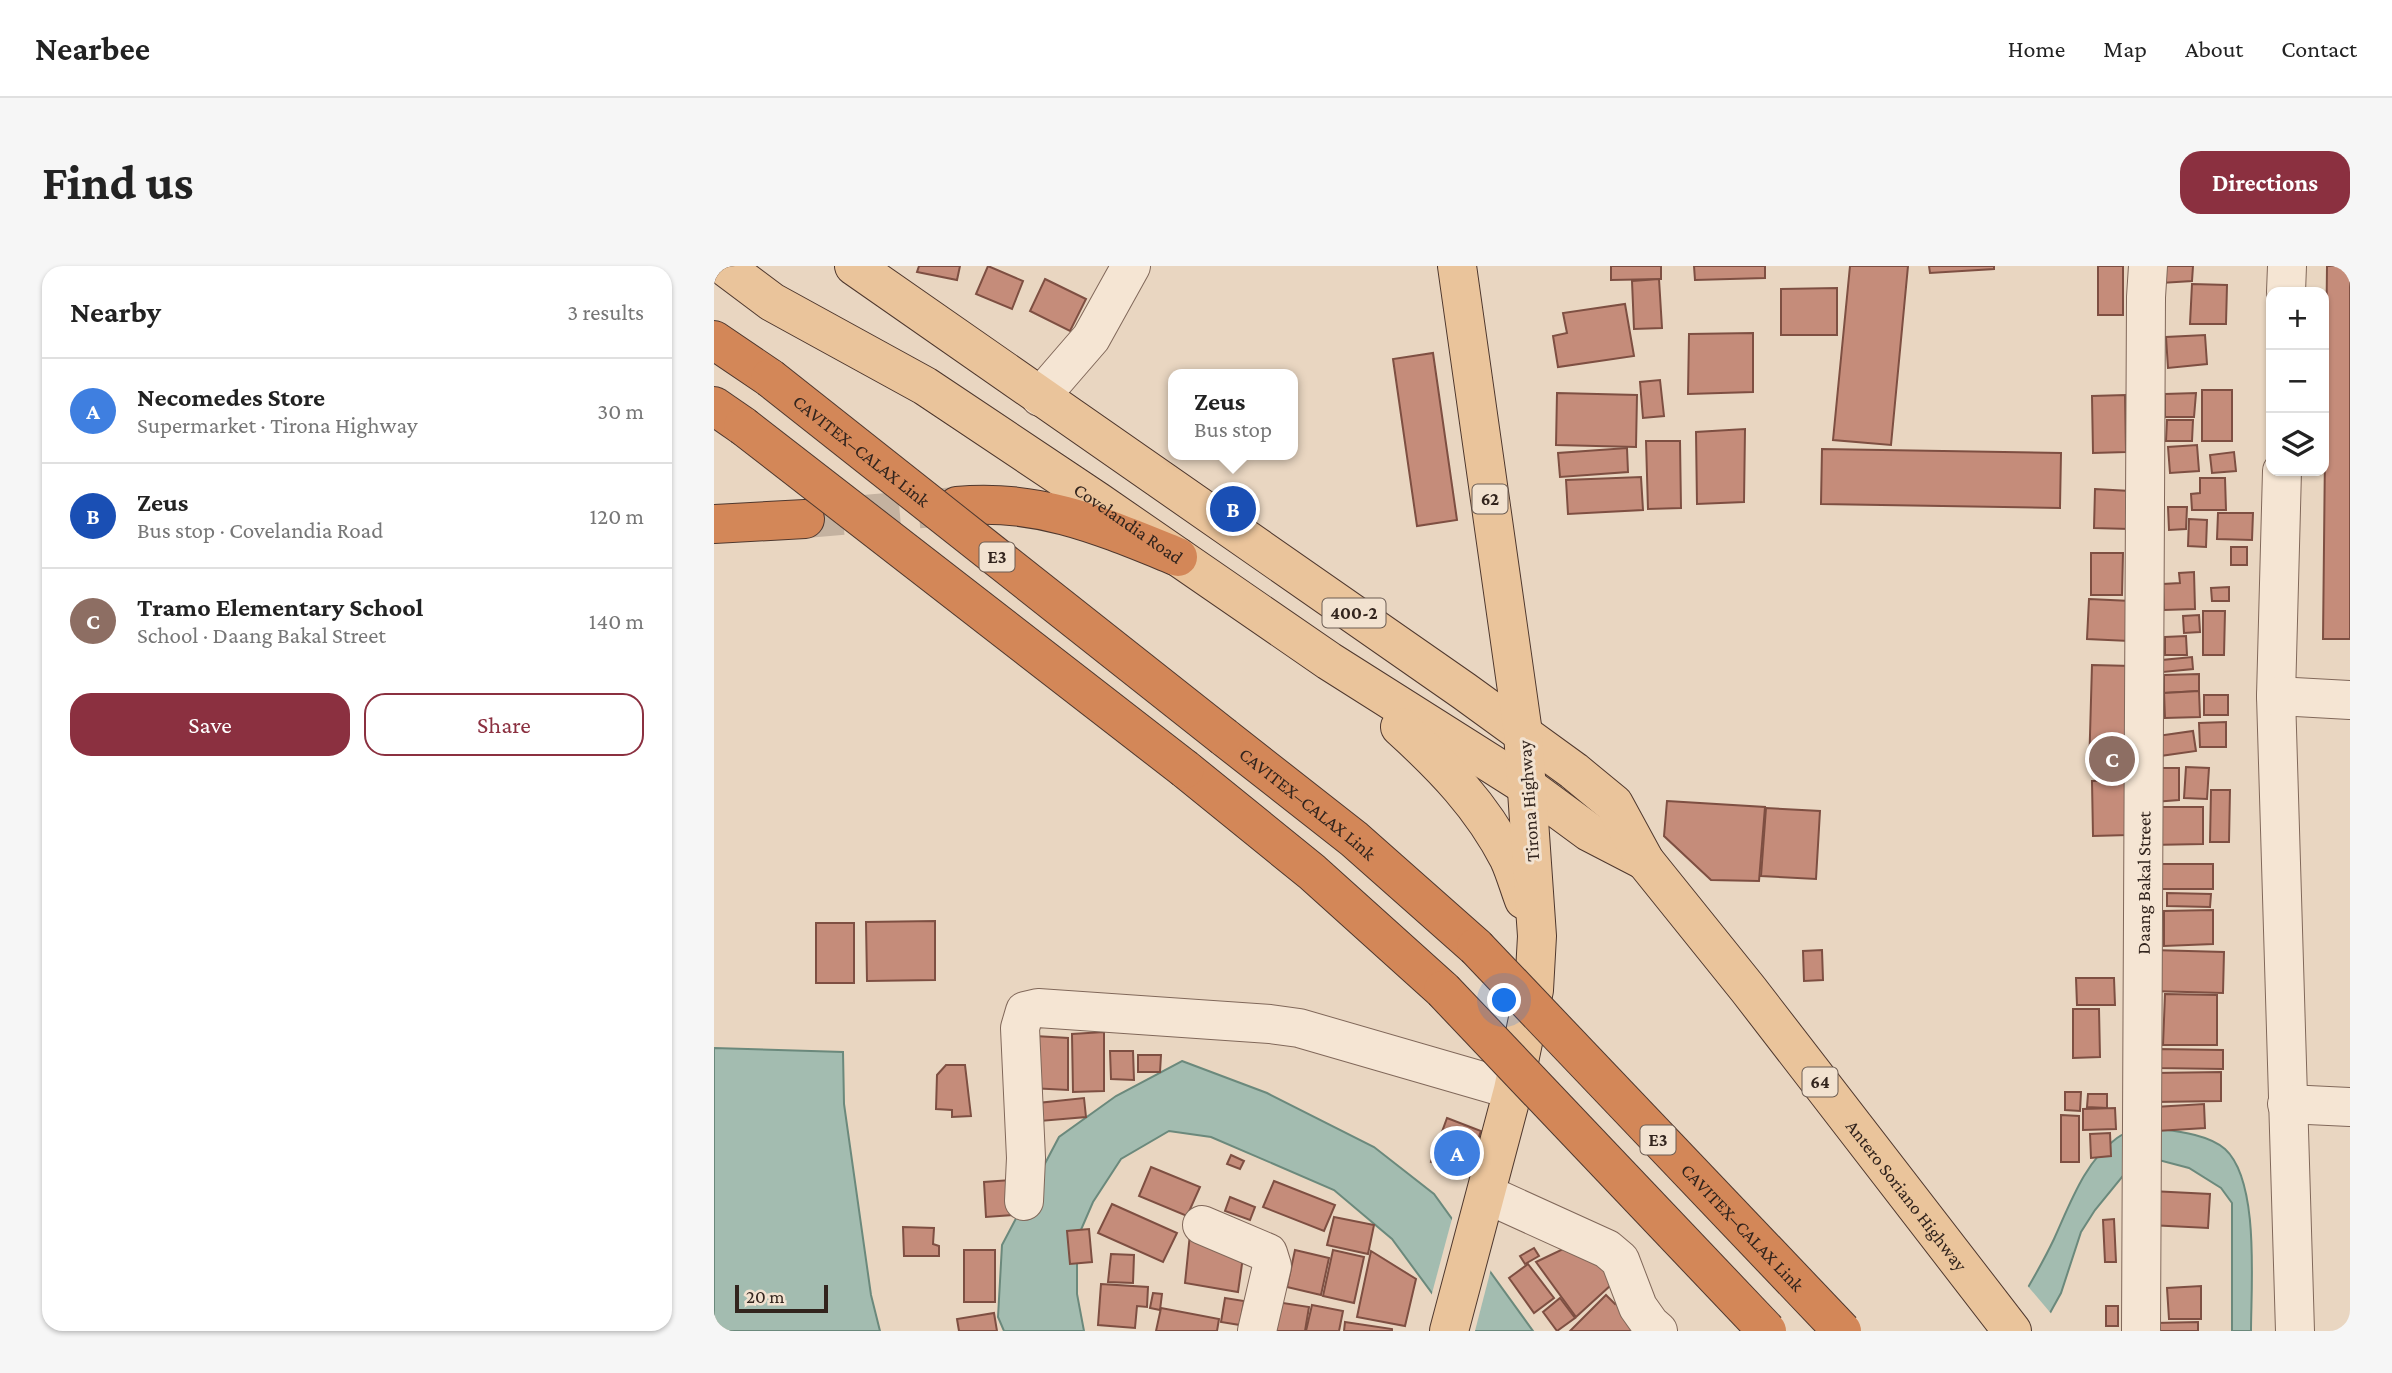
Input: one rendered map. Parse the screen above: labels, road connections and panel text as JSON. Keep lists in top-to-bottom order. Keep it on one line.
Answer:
{"streets":{"highway":["CAVITEX–CALAX Link","E3"],"main road":["62","Covelandia Road","400-2","Tirona Highway","64","Antero Soriano Highway"],"street":["Daang Bakal Street"]},"crossings":[["Covelandia Road","400-2"],["Covelandia Road","Tirona Highway"],["Covelandia Road","Antero Soriano Highway"],["400-2","Tirona Highway"],["400-2","Antero Soriano Highway"],["Tirona Highway","Antero Soriano Highway"]],"scale_bar":"20 m","page":{"header":"Nearbee","nav":["Home","Map","About","Contact"],"buttons":["Directions",["Save","Share"]],"title":"Find us","heading":["Nearby","3 results"],"map_buttons":["+","−"],"list":[{"mark":"A","name":"Necomedes Store","note":"Supermarket · Tirona Highway","value":"30 m"},{"mark":"B","name":"Zeus","note":"Bus stop · Covelandia Road","value":"120 m"},{"mark":"C","name":"Tramo Elementary School","note":"School · Daang Bakal Street","value":"140 m"}],"popup":["Zeus","Bus stop"],"pins":["B","C","A"],"scale":"20 m"}}
